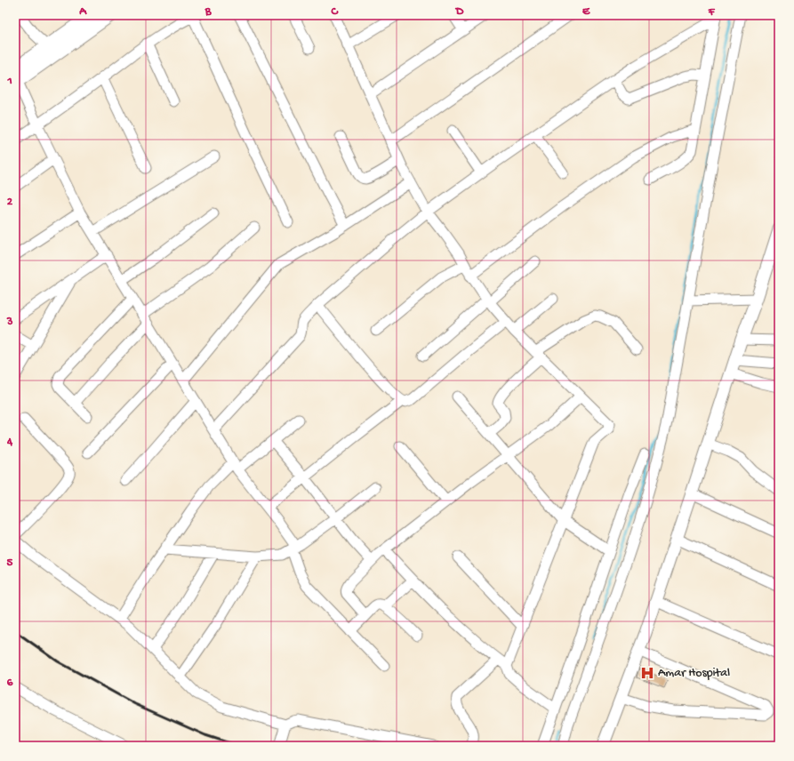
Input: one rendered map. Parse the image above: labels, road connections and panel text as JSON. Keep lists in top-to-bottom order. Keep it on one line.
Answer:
{"places":{"hospital":["Amar Hospital"]},"grid":{"columns":["A","B","C","D","E","F"],"rows":["1","2","3","4","5","6"]}}
